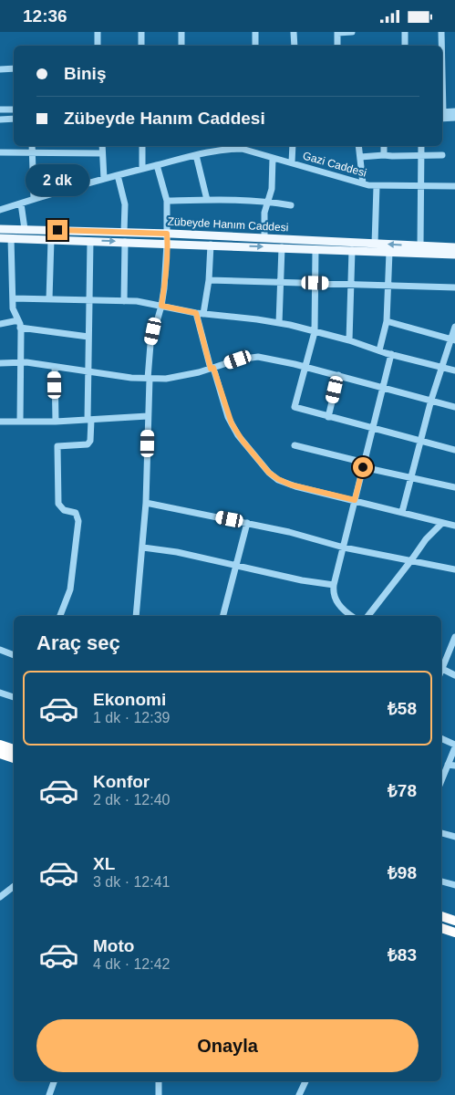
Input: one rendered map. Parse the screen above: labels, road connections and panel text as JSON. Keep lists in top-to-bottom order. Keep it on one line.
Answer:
{"streets":{"main road":["Zübeyde Hanım Caddesi"],"street":["Gazi Caddesi"]},"page":{"status":"12:36","banner":["Biniş","Zübeyde Hanım Caddesi"],"bubble":"2 dk","heading":"Araç seç","list":[{"name":"Ekonomi","note":"1 dk · 12:39","value":"₺58"},{"name":"Konfor","note":"2 dk · 12:40","value":"₺78"},{"name":"XL","note":"3 dk · 12:41","value":"₺98"},{"name":"Moto","note":"4 dk · 12:42","value":"₺83"}],"buttons":"Onayla"}}
